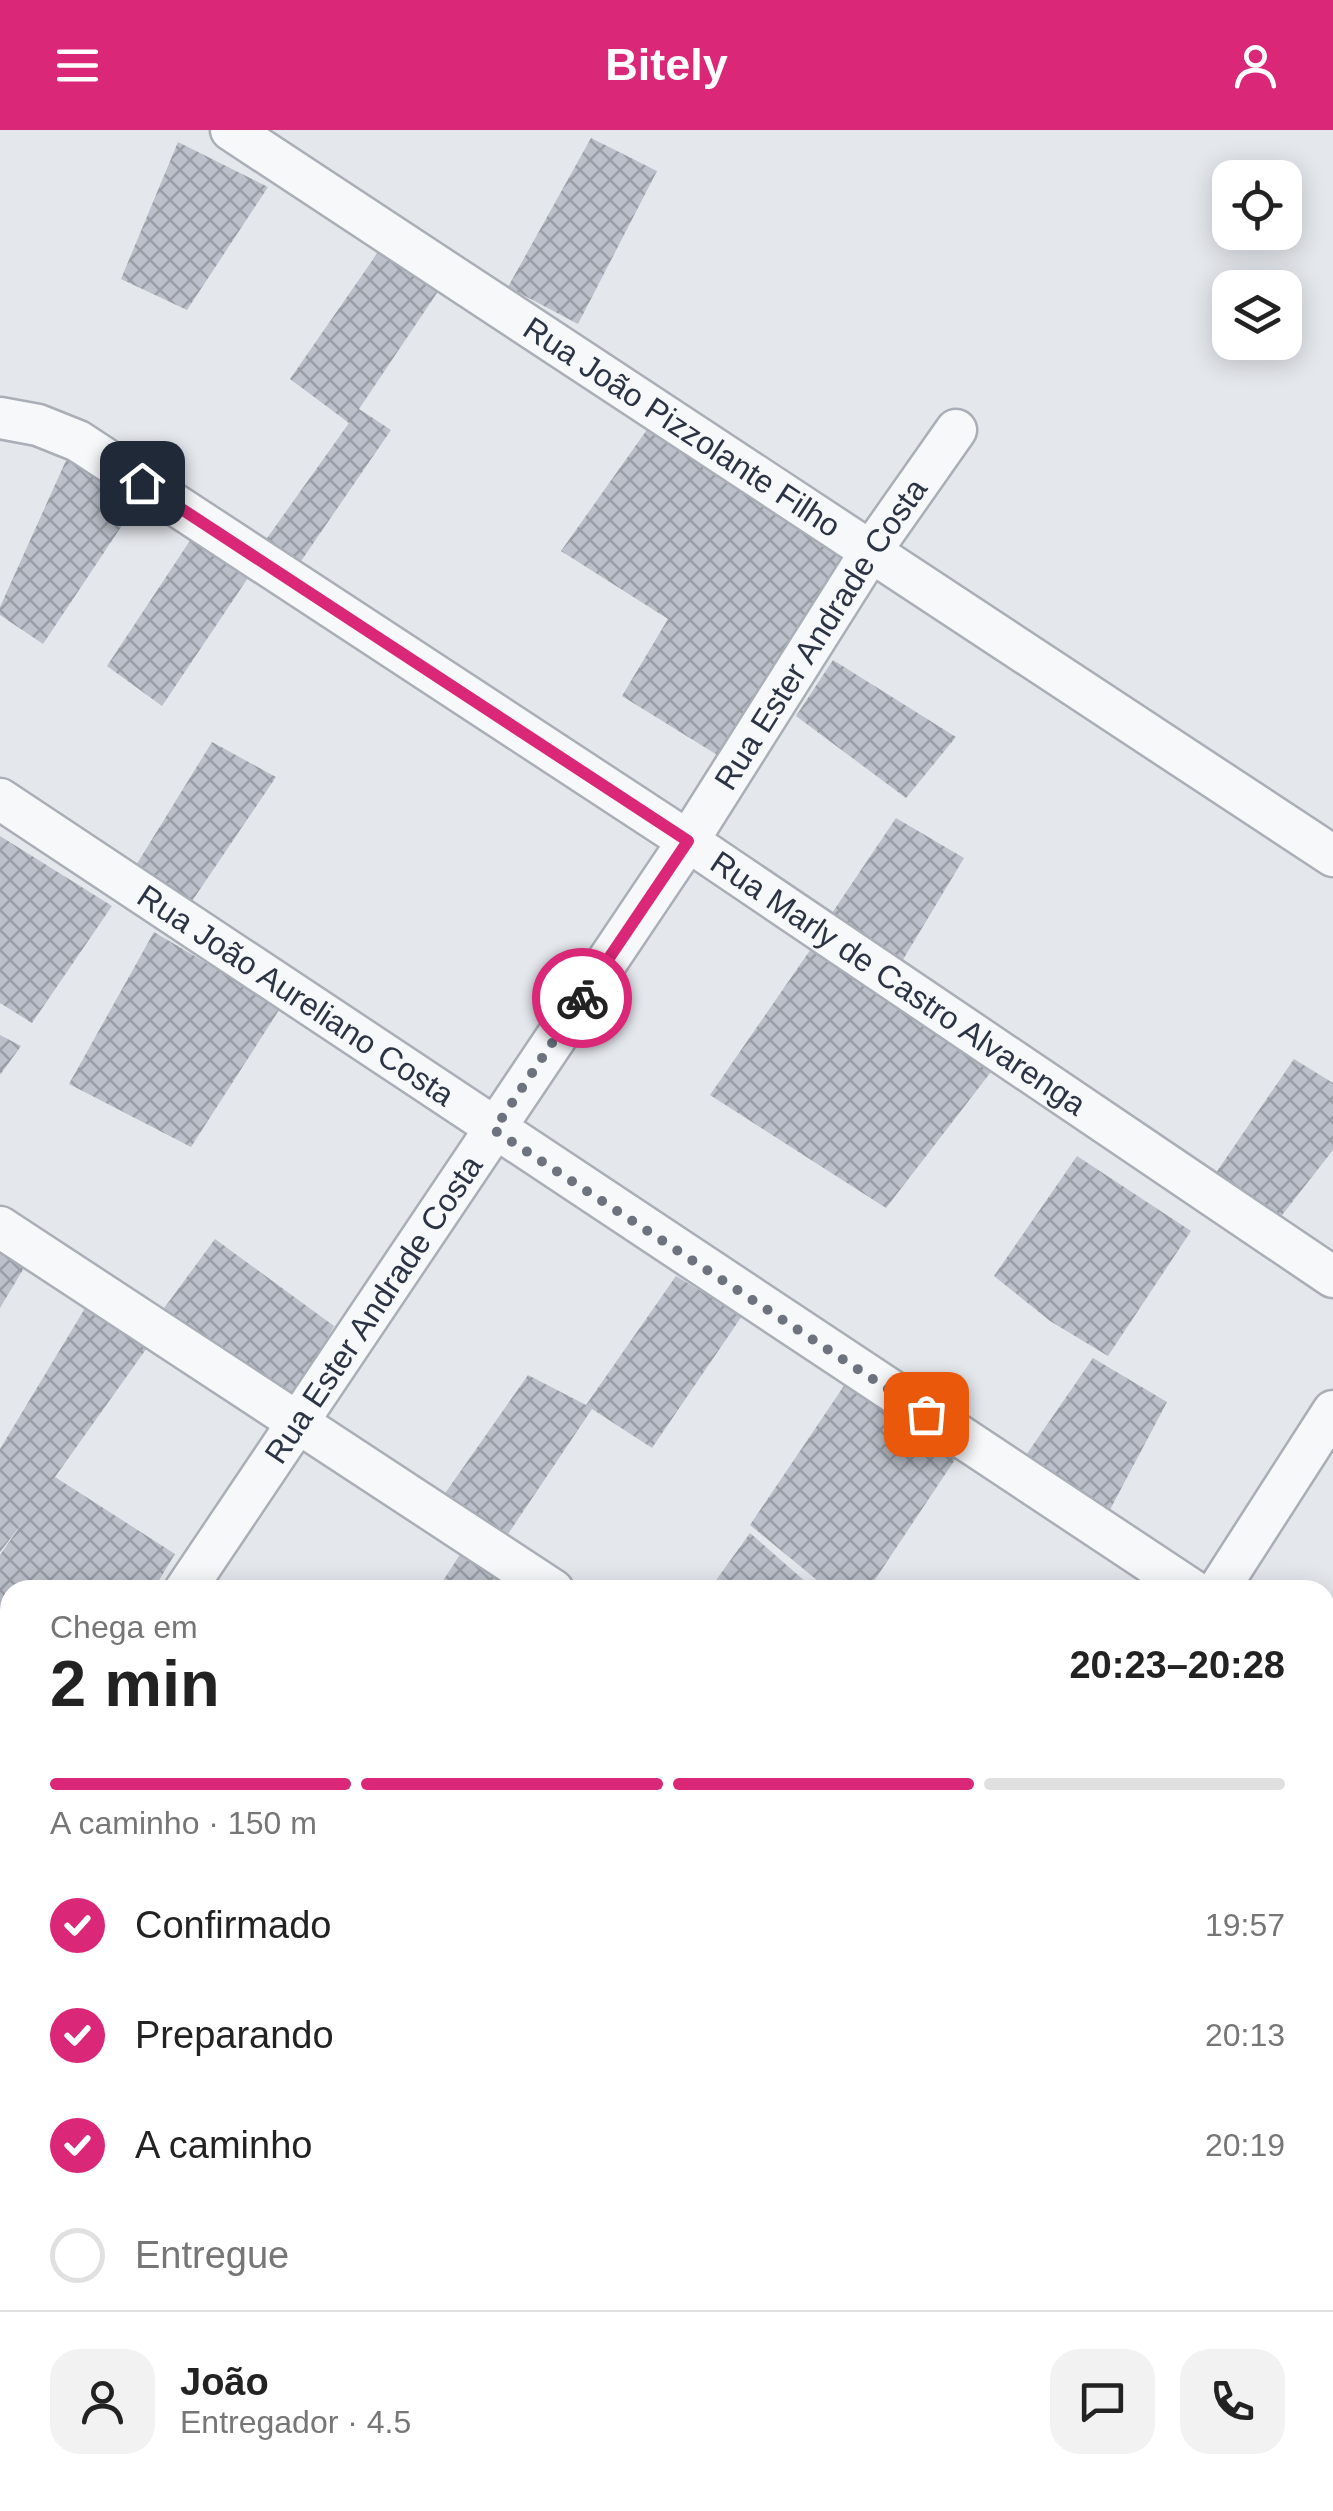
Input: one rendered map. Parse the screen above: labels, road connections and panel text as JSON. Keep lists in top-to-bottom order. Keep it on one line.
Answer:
{"streets":{"street":["Rua João Pizzolante Filho","Rua Ester Andrade Costa","Rua Marly de Castro Alvarenga","Rua João Aureliano Costa"]},"crossings":[["Rua João Pizzolante Filho","Rua Ester Andrade Costa"],["Rua Ester Andrade Costa","Rua Marly de Castro Alvarenga"],["Rua Ester Andrade Costa","Rua João Aureliano Costa"]],"page":{"header":"Bitely","heading":["2 min","Chega em","20:23–20:28"],"panel":["João","Entregador · 4.5"],"bar":"A caminho · 150 m","list":[["Confirmado","19:57"],["Preparando","20:13"],["A caminho","20:19"],"Entregue"]}}
